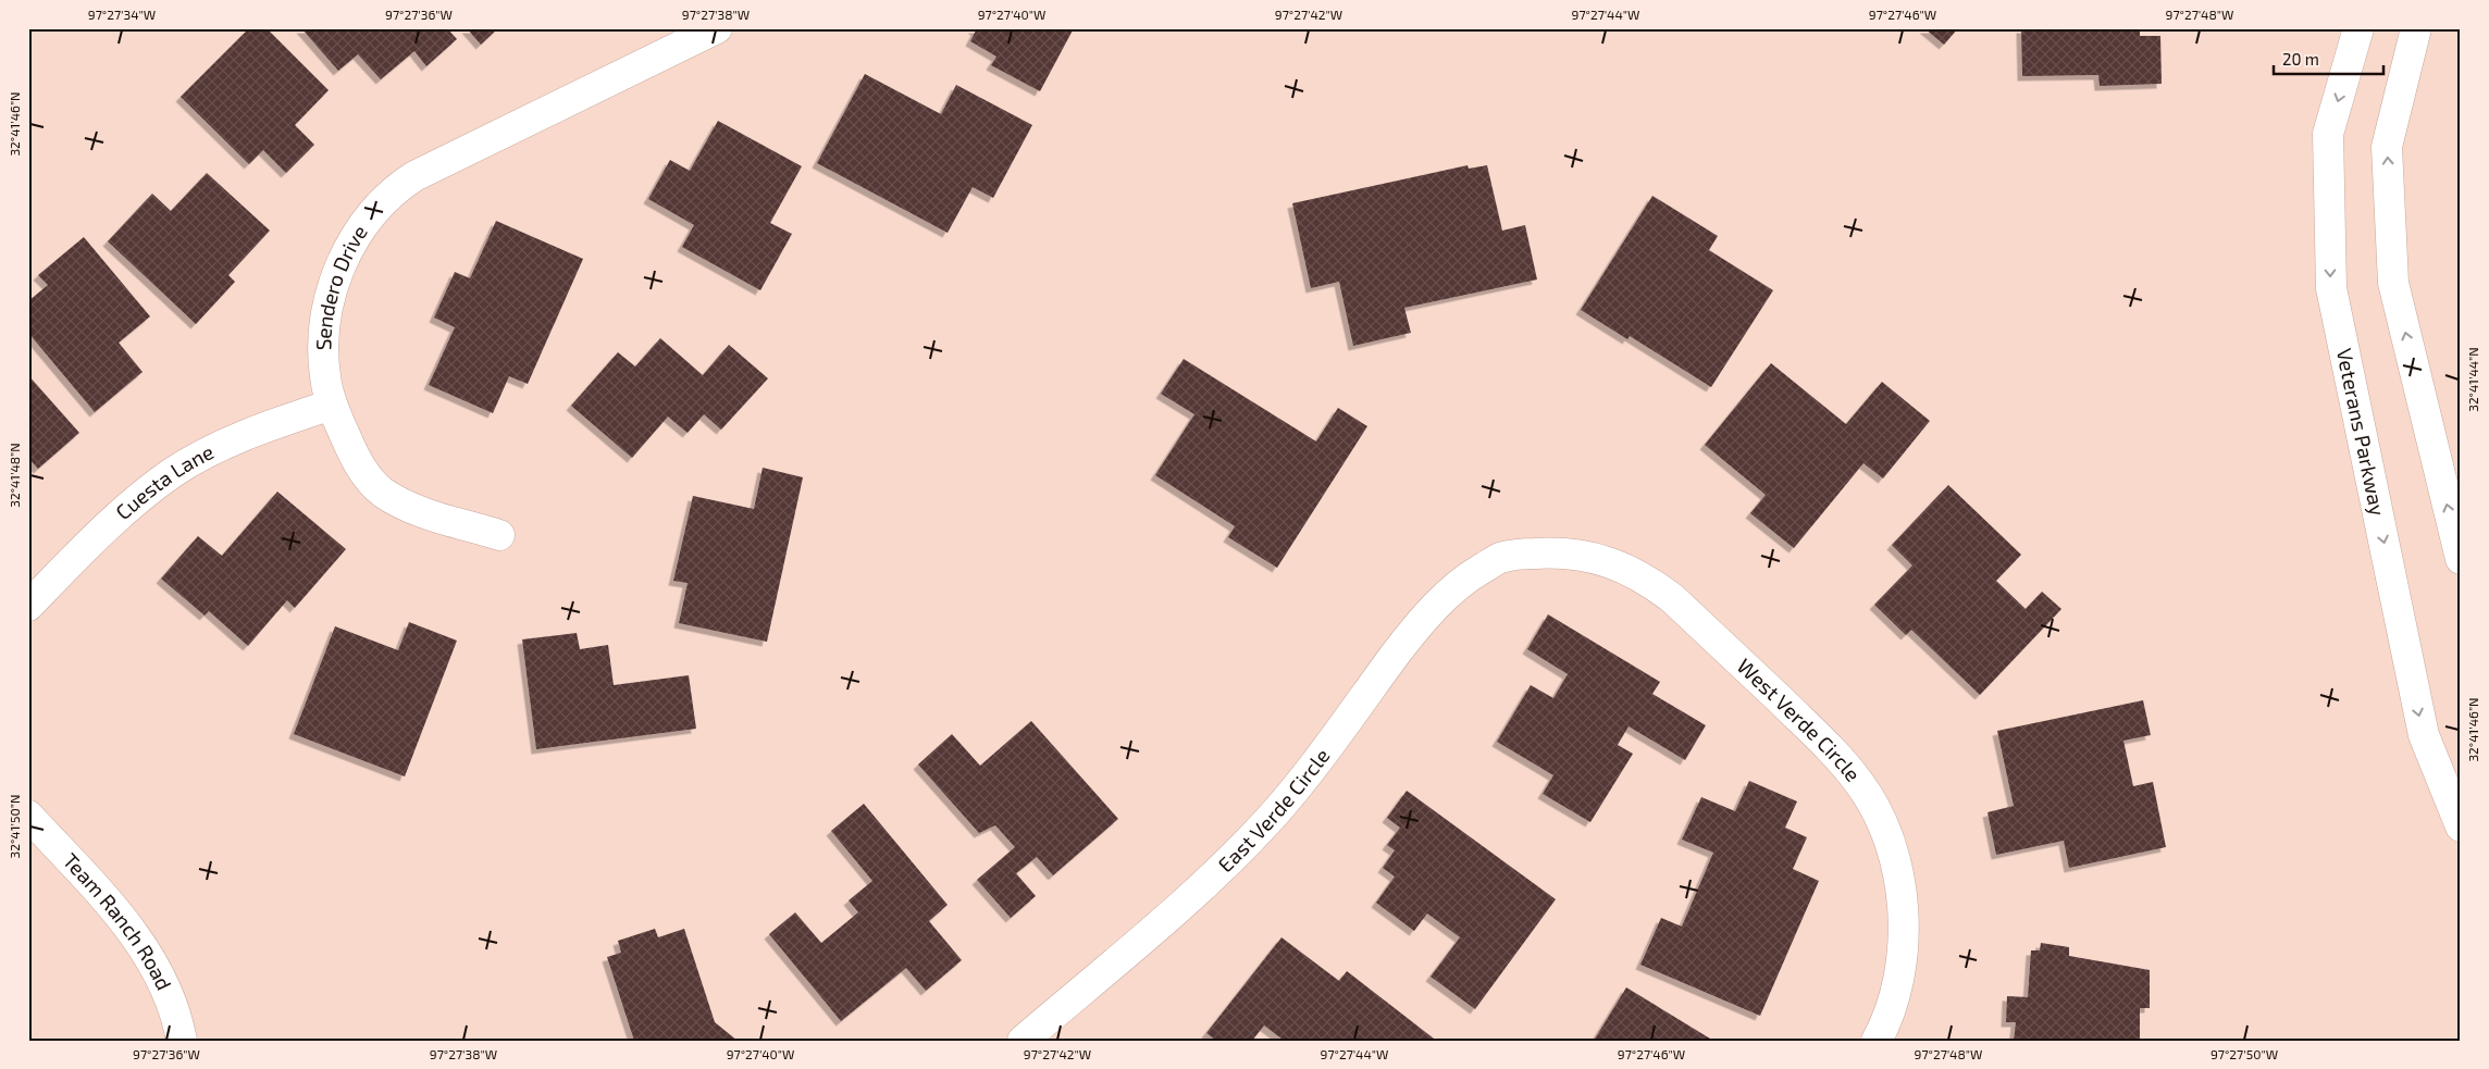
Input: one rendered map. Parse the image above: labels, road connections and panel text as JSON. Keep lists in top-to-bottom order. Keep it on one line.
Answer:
{"streets":{"street":["Sendero Drive","Veterans Parkway","Cuesta Lane","West Verde Circle","East Verde Circle","Team Ranch Road"]},"crossings":[["Sendero Drive","Cuesta Lane"],["West Verde Circle","East Verde Circle"]],"scale_bar":"20 m","coordinates":["97°27'34\"W","97°27'36\"W","97°27'38\"W","97°27'40\"W","97°27'42\"W","97°27'44\"W","97°27'46\"W","97°27'48\"W","32°41'46\"N","32°41'44\"N","32°41'48\"N","32°41'50\"N","97°27'50\"W"]}
